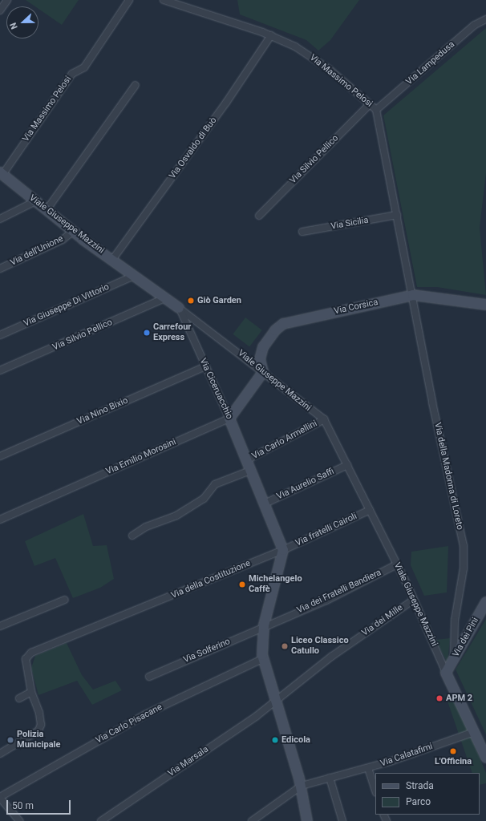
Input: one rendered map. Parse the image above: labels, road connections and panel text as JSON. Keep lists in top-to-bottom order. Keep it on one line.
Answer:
{"streets":{"main road":["Viale Giuseppe Mazzini","Via Corsica","Via Ciceruacchio","Via dei Pini"],"street":["Via Lampedusa","Via Massimo Pelosi","Via Osvaldo di Buò","Via Silvio Pellico","Via Sicilia","Via dell'Unione","Via Giuseppe Di Vittorio","Via Nino Bixio","Via Carlo Armellini","Via Emilio Morosini","Via della Madonna di Loreto","Via Aurelio Saffi","Via fratelli Cairoli","Via della Costituzione","Via dei Fratelli Bandiera","Via dei Mille","Via Solferino","Via Carlo Pisacane","Via Calatafimi","Via Marsala"]},"crossings":[["Via Lampedusa","Via Massimo Pelosi"],["Via Massimo Pelosi","Via Osvaldo di Buò"],["Via Massimo Pelosi","Via Silvio Pellico"],["Via Massimo Pelosi","Via Sicilia"],["Via Massimo Pelosi","Viale Giuseppe Mazzini"],["Via Massimo Pelosi","Via Corsica"],["Via Massimo Pelosi","Via della Madonna di Loreto"],["Via Osvaldo di Buò","Viale Giuseppe Mazzini"],["Via Silvio Pellico","Viale Giuseppe Mazzini"],["Viale Giuseppe Mazzini","Via dell'Unione"],["Viale Giuseppe Mazzini","Via Giuseppe Di Vittorio"],["Viale Giuseppe Mazzini","Via Corsica"],["Viale Giuseppe Mazzini","Via Ciceruacchio"],["Viale Giuseppe Mazzini","Via Carlo Armellini"],["Viale Giuseppe Mazzini","Via Aurelio Saffi"],["Viale Giuseppe Mazzini","Via fratelli Cairoli"],["Viale Giuseppe Mazzini","Via dei Fratelli Bandiera"],["Viale Giuseppe Mazzini","Via dei Mille"],["Viale Giuseppe Mazzini","Via dei Pini"],["Via Corsica","Via della Madonna di Loreto"],["Via Ciceruacchio","Via Nino Bixio"],["Via Ciceruacchio","Via Carlo Armellini"],["Via Ciceruacchio","Via Emilio Morosini"],["Via Ciceruacchio","Via Aurelio Saffi"],["Via Ciceruacchio","Via fratelli Cairoli"],["Via Ciceruacchio","Via della Costituzione"],["Via della Madonna di Loreto","Via dei Pini"],["Via fratelli Cairoli","Via della Costituzione"],["Via dei Fratelli Bandiera","Via Solferino"],["Via dei Mille","Via Marsala"]],"places":["Giò Garden","Carrefour Express","Michelangelo Caffè","Liceo Classico Catullo","APM 2","Polizia Municipale","Edicola","L'Officina"],"legend":["Strada","Parco"],"scale_bar":"50 m","north":"left"}
